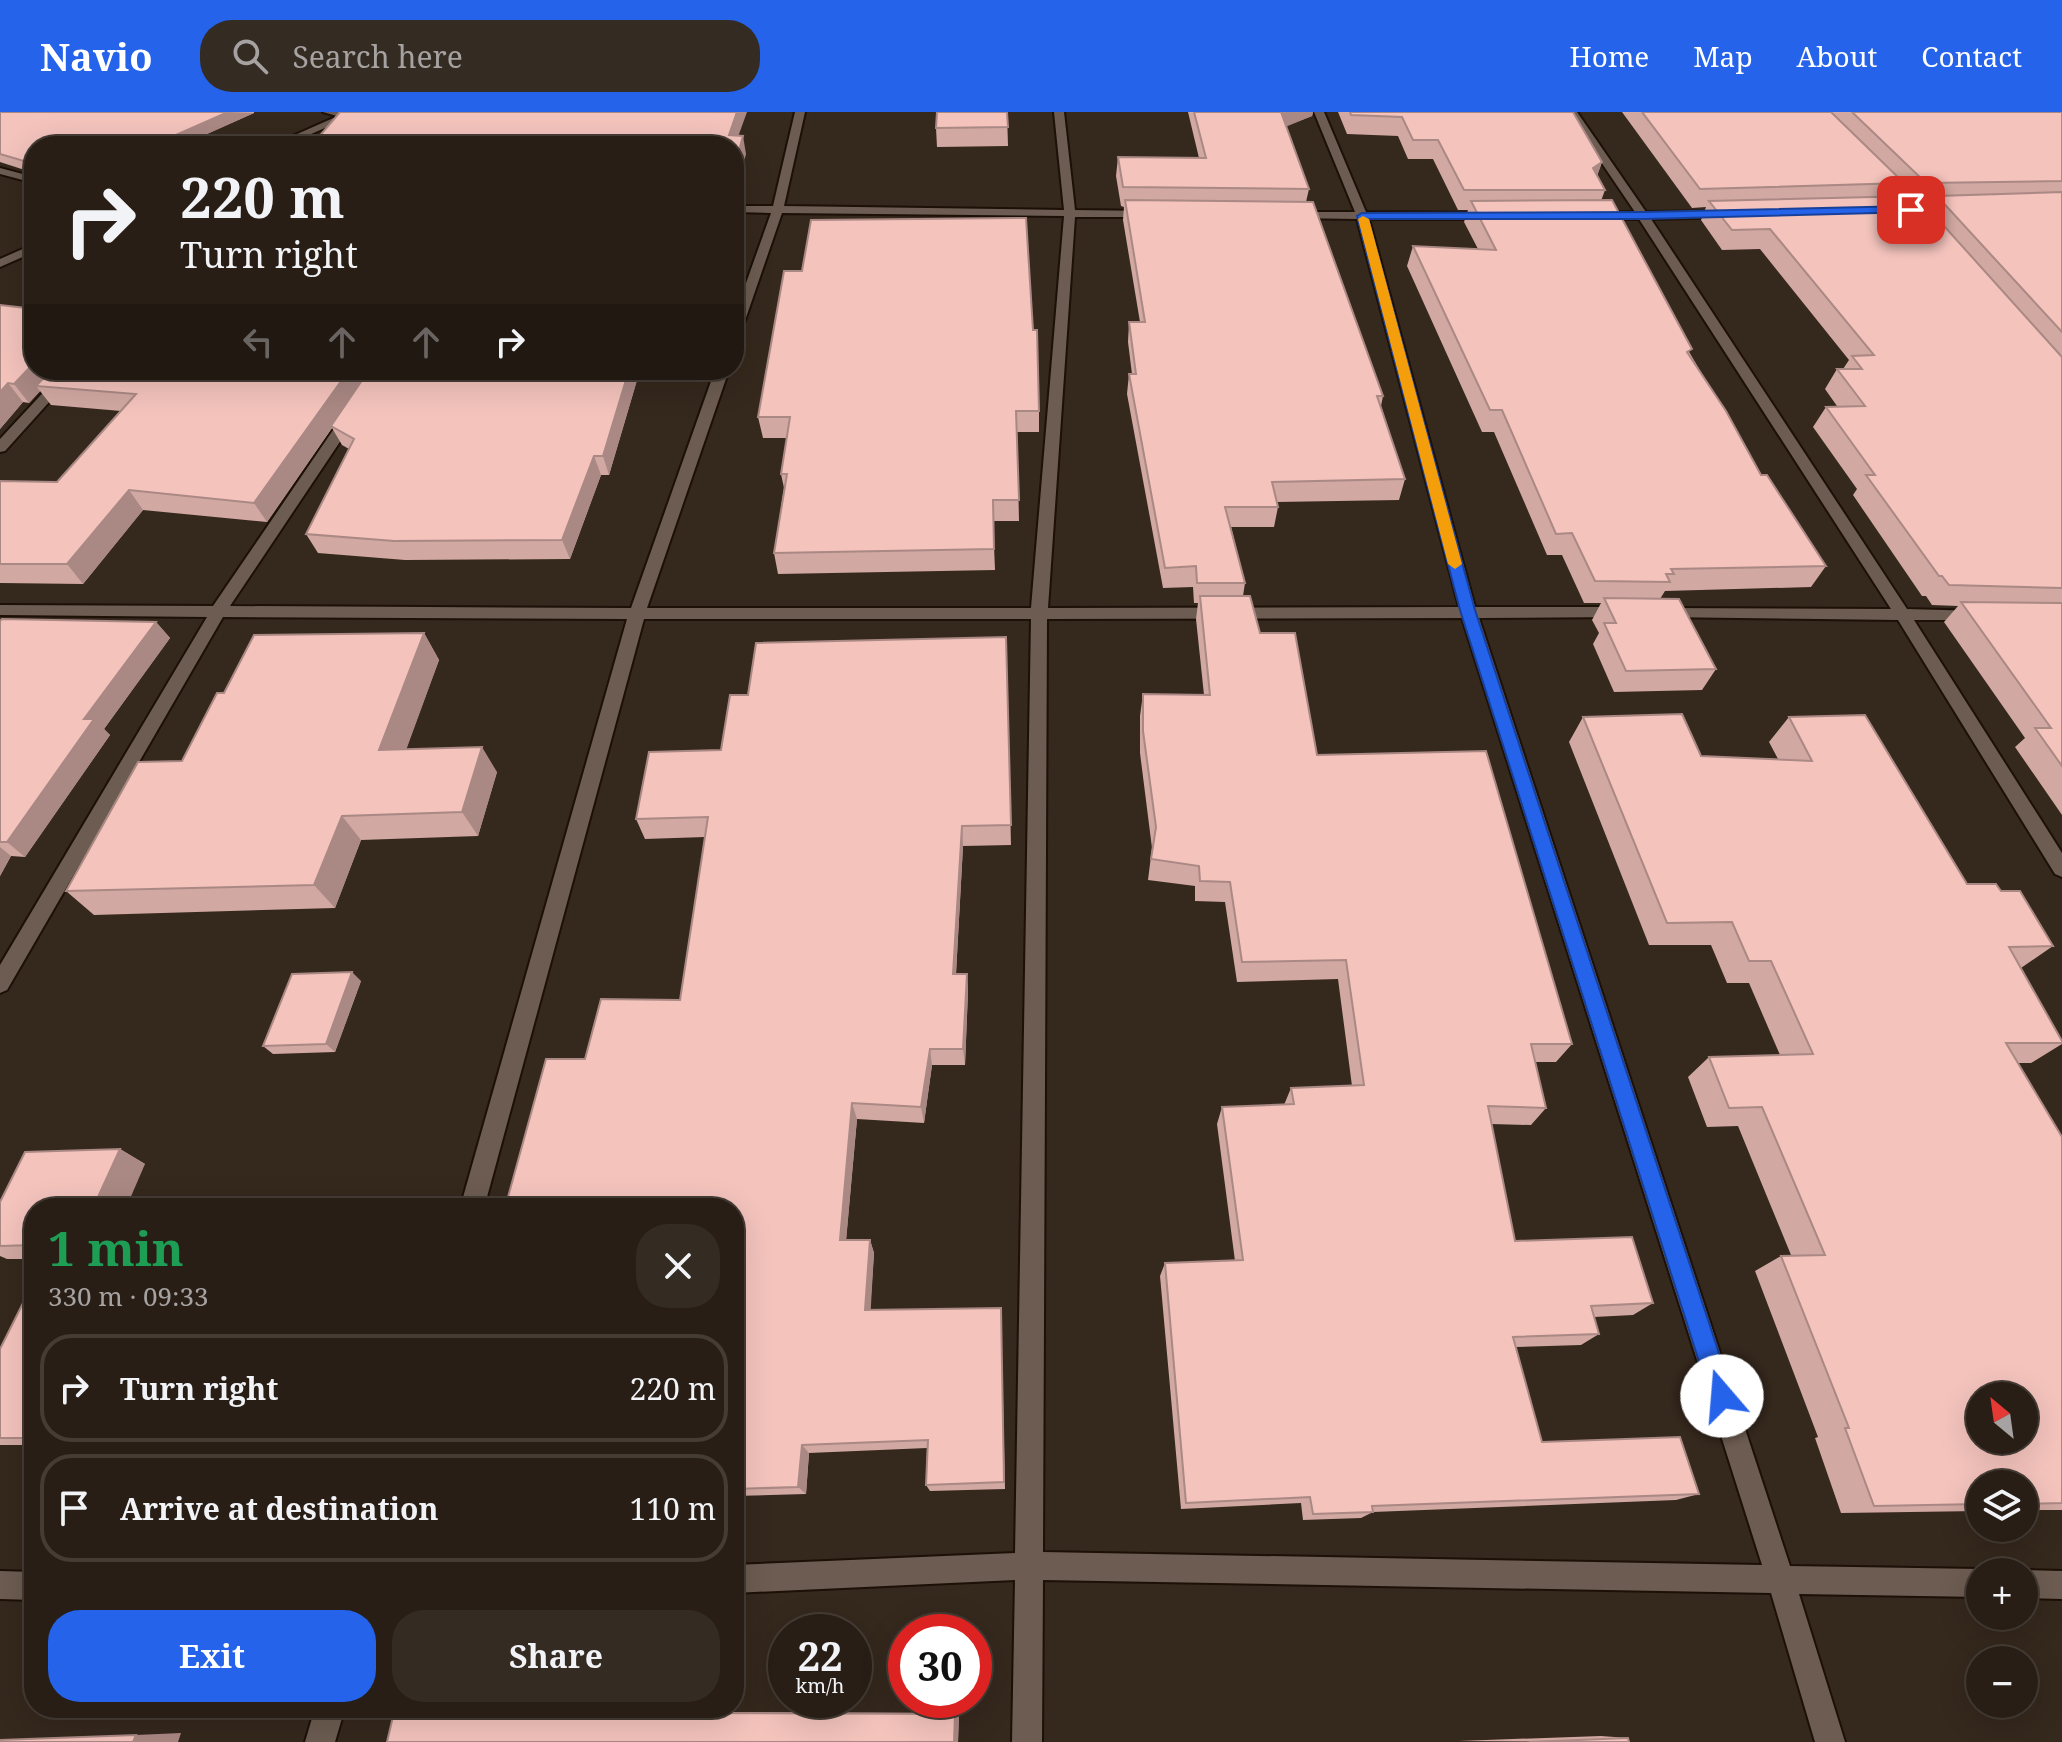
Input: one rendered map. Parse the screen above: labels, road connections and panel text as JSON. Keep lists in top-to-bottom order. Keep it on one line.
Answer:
{"north":"top left","page":{"header":"Navio","search":"Search here","nav":["Home","Map","About","Contact"],"turn":["220 m","Turn right"],"heading":["1 min","330 m · 09:33"],"list":[{"name":"Turn right","value":"220 m"},{"name":"Arrive at destination","value":"110 m"}],"map_buttons":["+","−"],"buttons":["Exit","Share"],"speed":"22 km/h","limit":"30"}}
